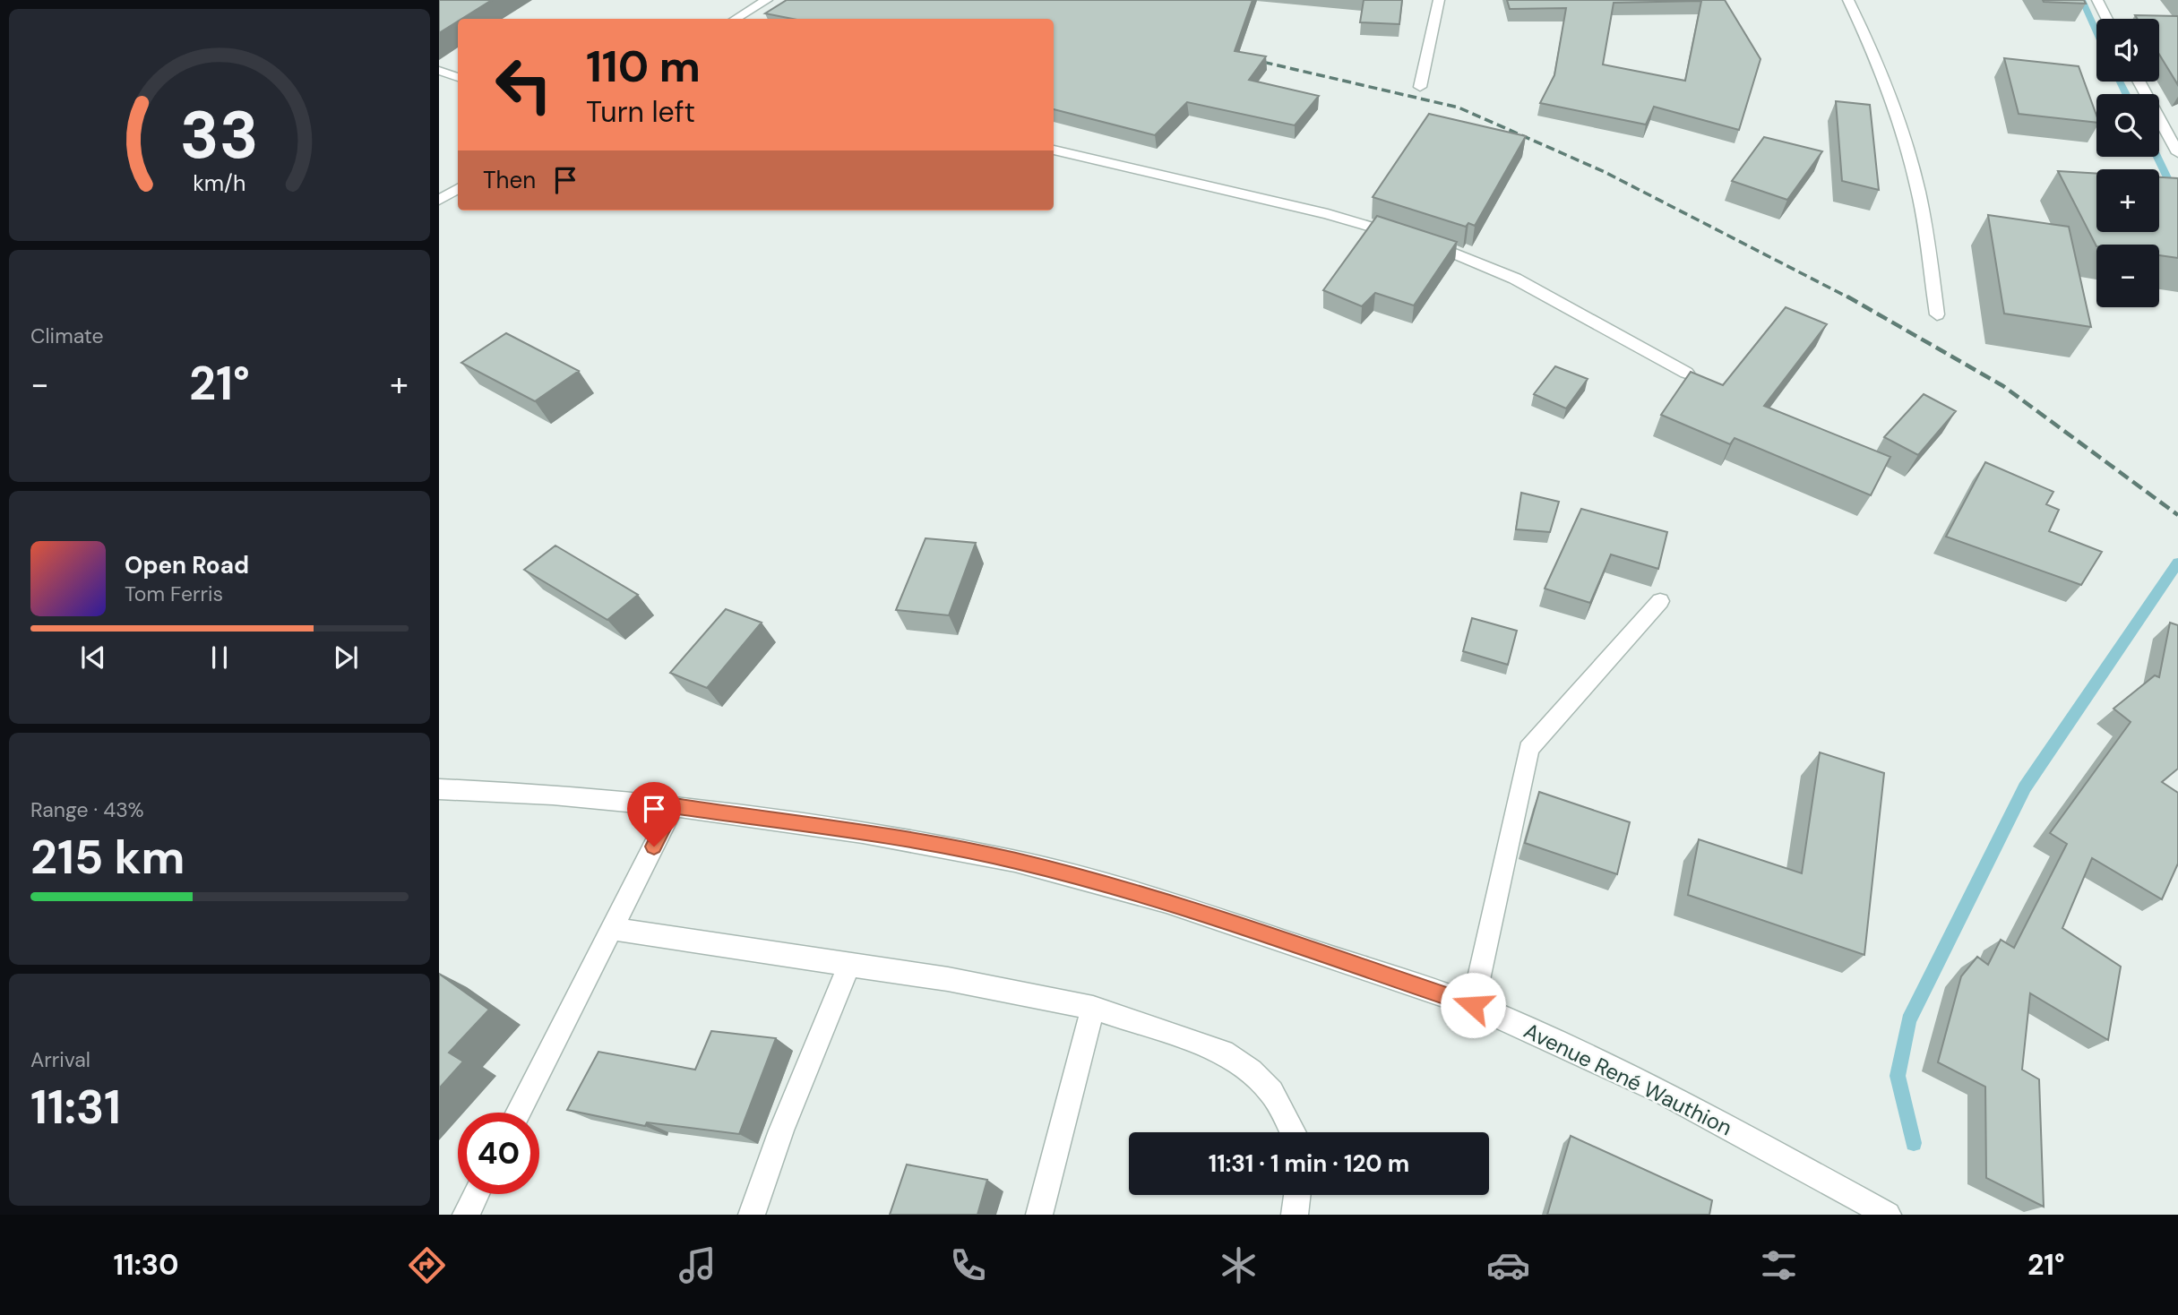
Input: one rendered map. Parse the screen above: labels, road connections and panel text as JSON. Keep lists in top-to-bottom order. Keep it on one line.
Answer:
{"streets":{"street":["Avenue René Wauthion"]},"page":{"map_buttons":["+","−"],"turn":["110 m","Turn left"],"then":"Then","tile":["Climate",["Range · 43%","215 km"],["Arrival","11:31"]],"heat":["−","21°","+"],"song":["Open Road","Tom Ferris"],"limit":"40","trip":"11:31 · 1 min · 120 m","tabs":["11:30","21°"],"gauge":["33","km/h"]}}
